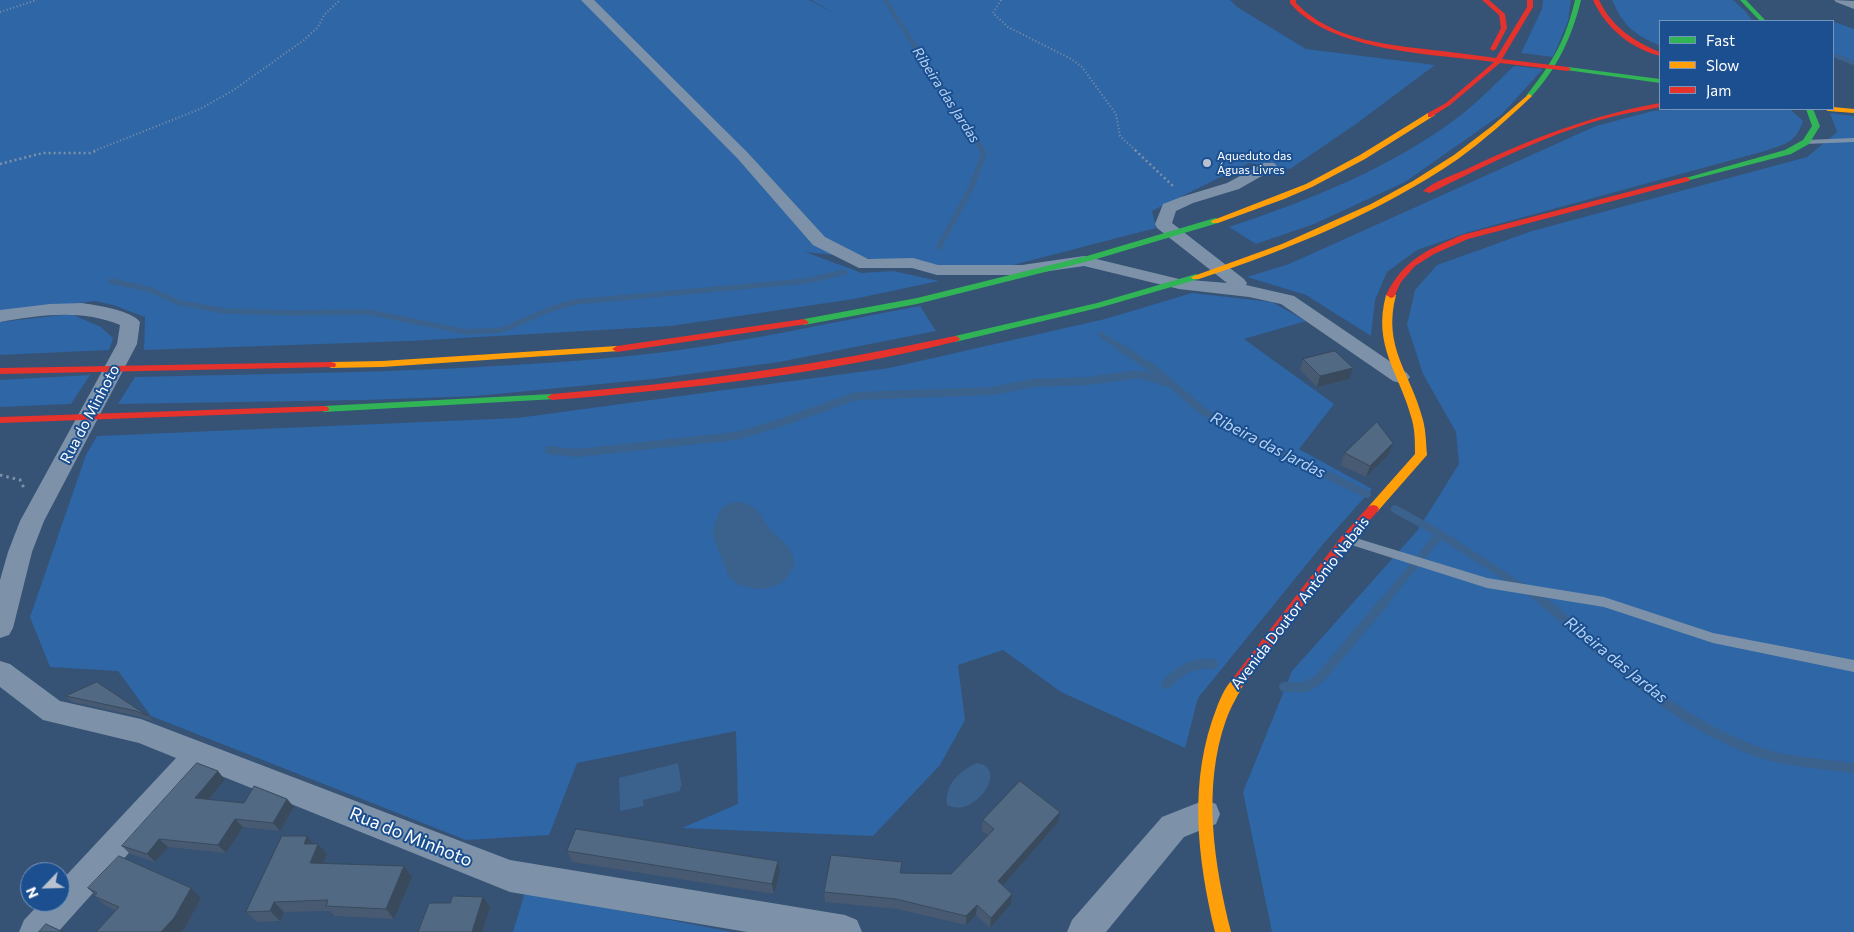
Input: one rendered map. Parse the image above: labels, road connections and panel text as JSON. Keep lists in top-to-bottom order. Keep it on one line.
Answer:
{"streets":{"main road":["Avenida Doutor António Nabais"],"street":["Rua do Minhoto"]},"water":["Ribeira das Jardas"],"places":["Aqueduto das Águas Livres"],"legend":["Fast","Slow","Jam"],"north":"bottom left"}
